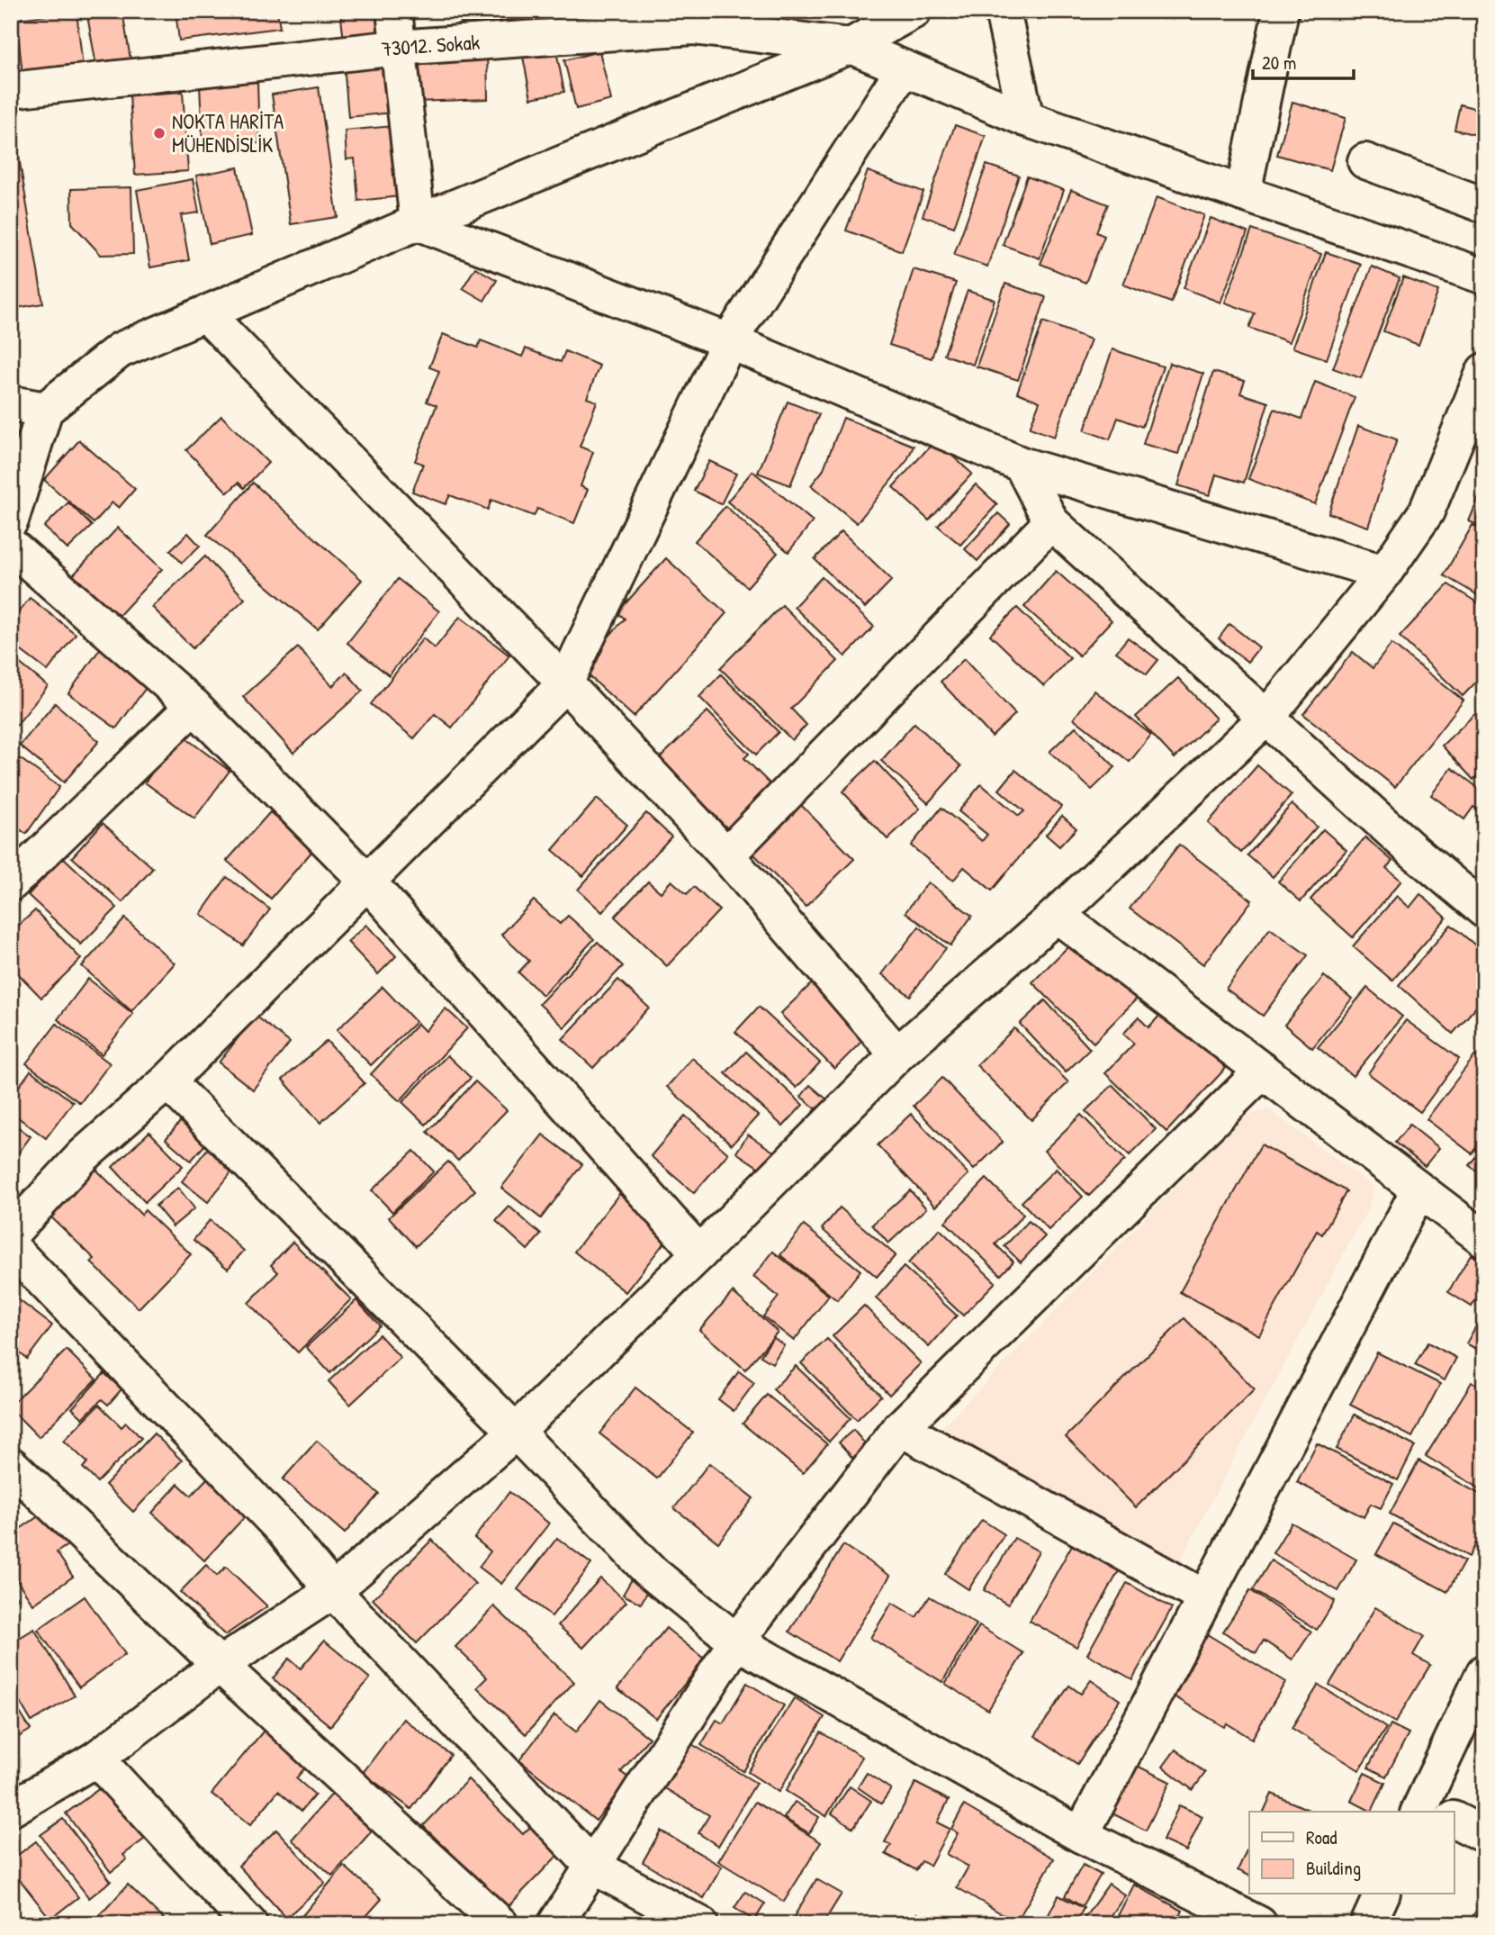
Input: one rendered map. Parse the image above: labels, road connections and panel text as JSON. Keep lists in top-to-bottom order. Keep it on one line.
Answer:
{"streets":{"street":["73012. Sokak"]},"places":["NOKTA HARİTA MÜHENDİSLİK"],"legend":["Road","Building"],"scale_bar":"20 m"}
